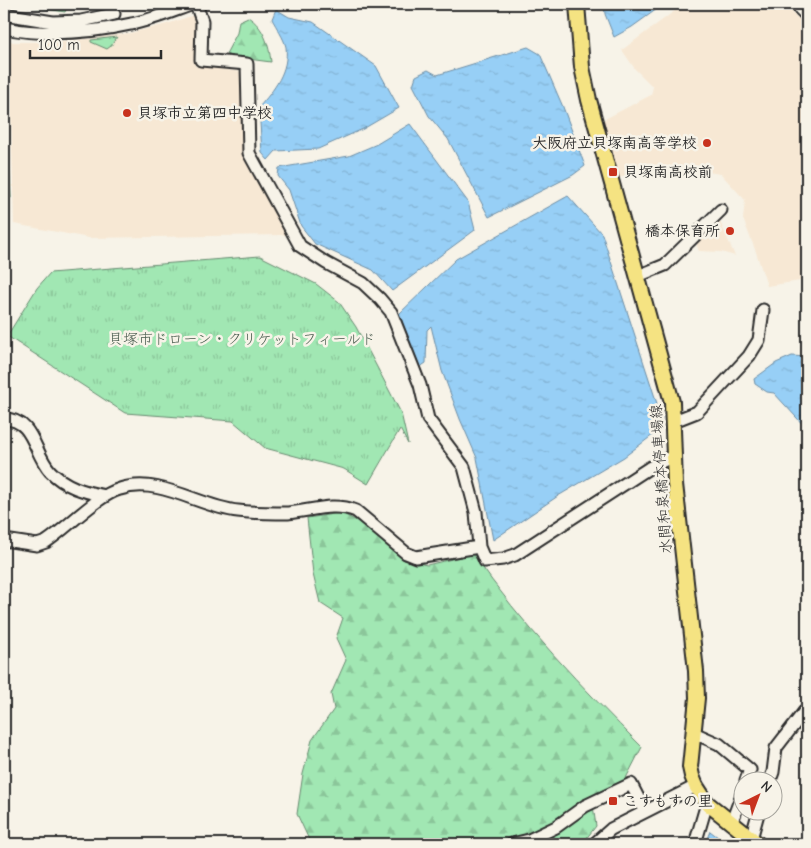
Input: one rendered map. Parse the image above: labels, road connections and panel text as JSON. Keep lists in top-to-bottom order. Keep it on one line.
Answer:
{"streets":{"main road":["水間和泉橋本停車場線"]},"parks":["貝塚市ドローン・クリケットフィールド"],"places":{"other":["貝塚市立第四中学校","大阪府立貝塚南高等学校","橋本保育所"],"transit":["貝塚南高校前","こすもすの里"]},"scale_bar":"100 m","north":"top right"}
